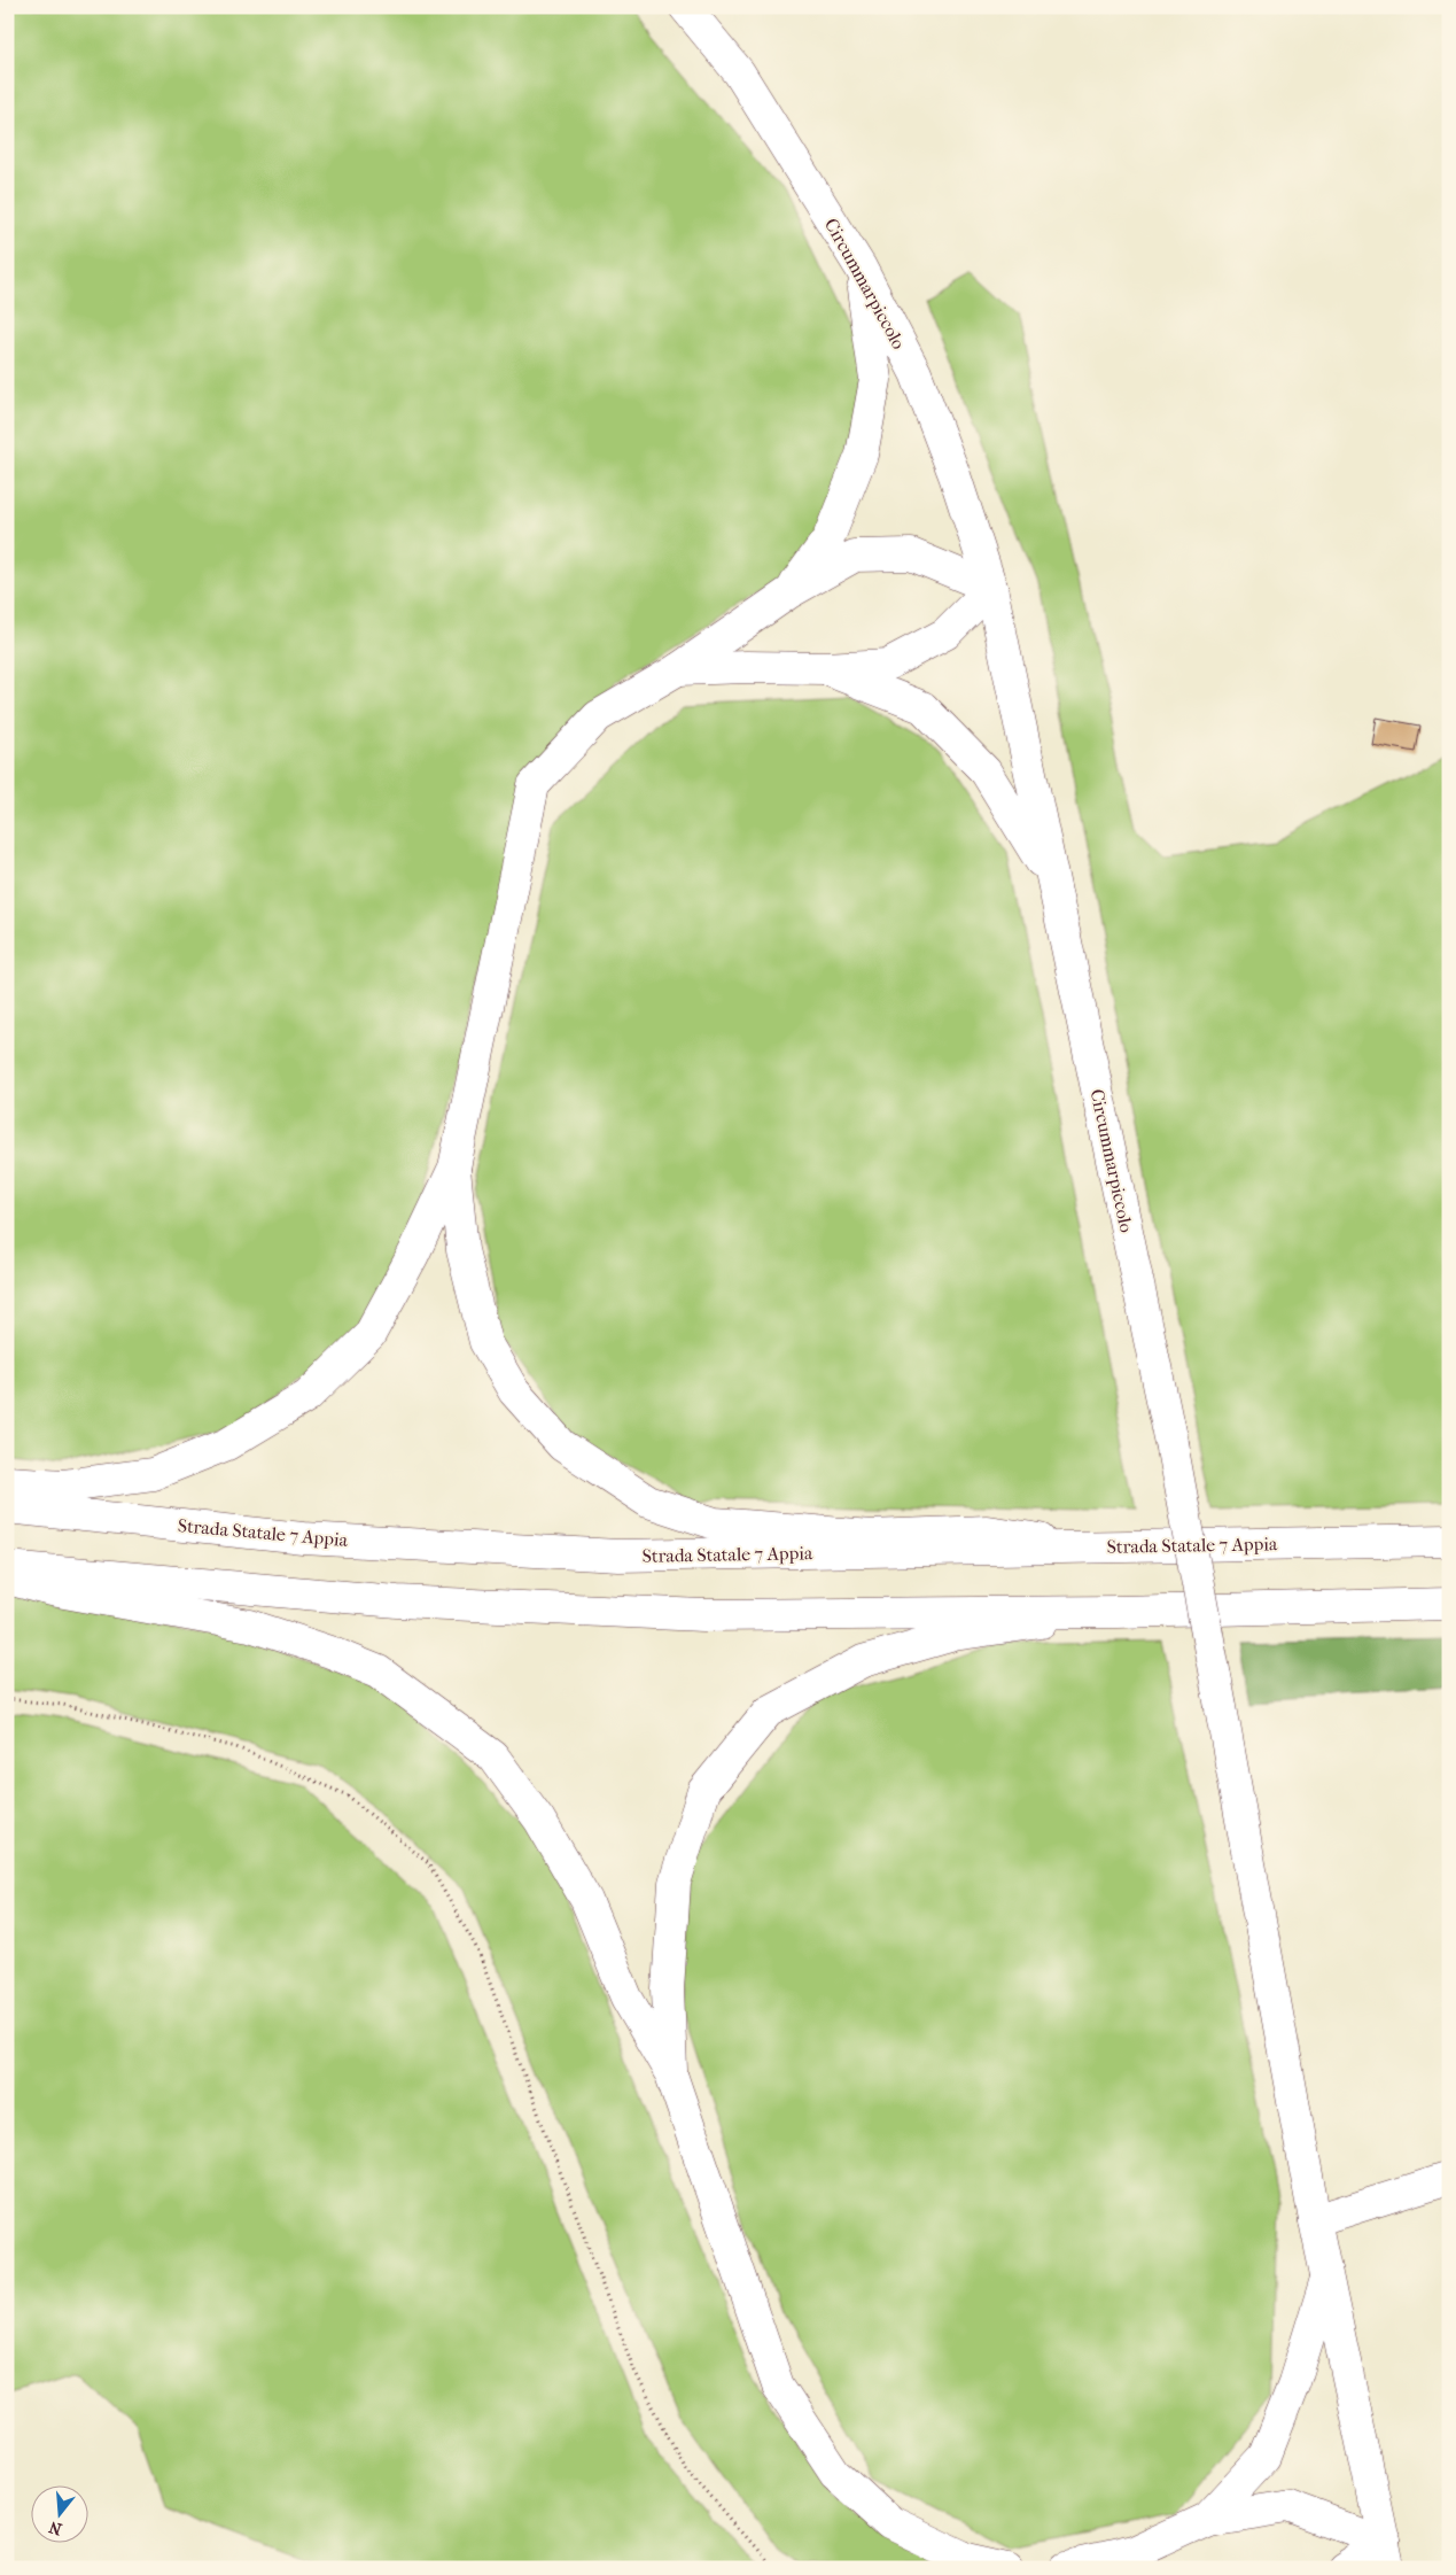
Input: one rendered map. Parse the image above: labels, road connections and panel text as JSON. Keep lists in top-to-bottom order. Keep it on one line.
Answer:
{"streets":{"main road":["Circummarpiccolo","Strada Statale 7 Appia"]},"north":"bottom"}
